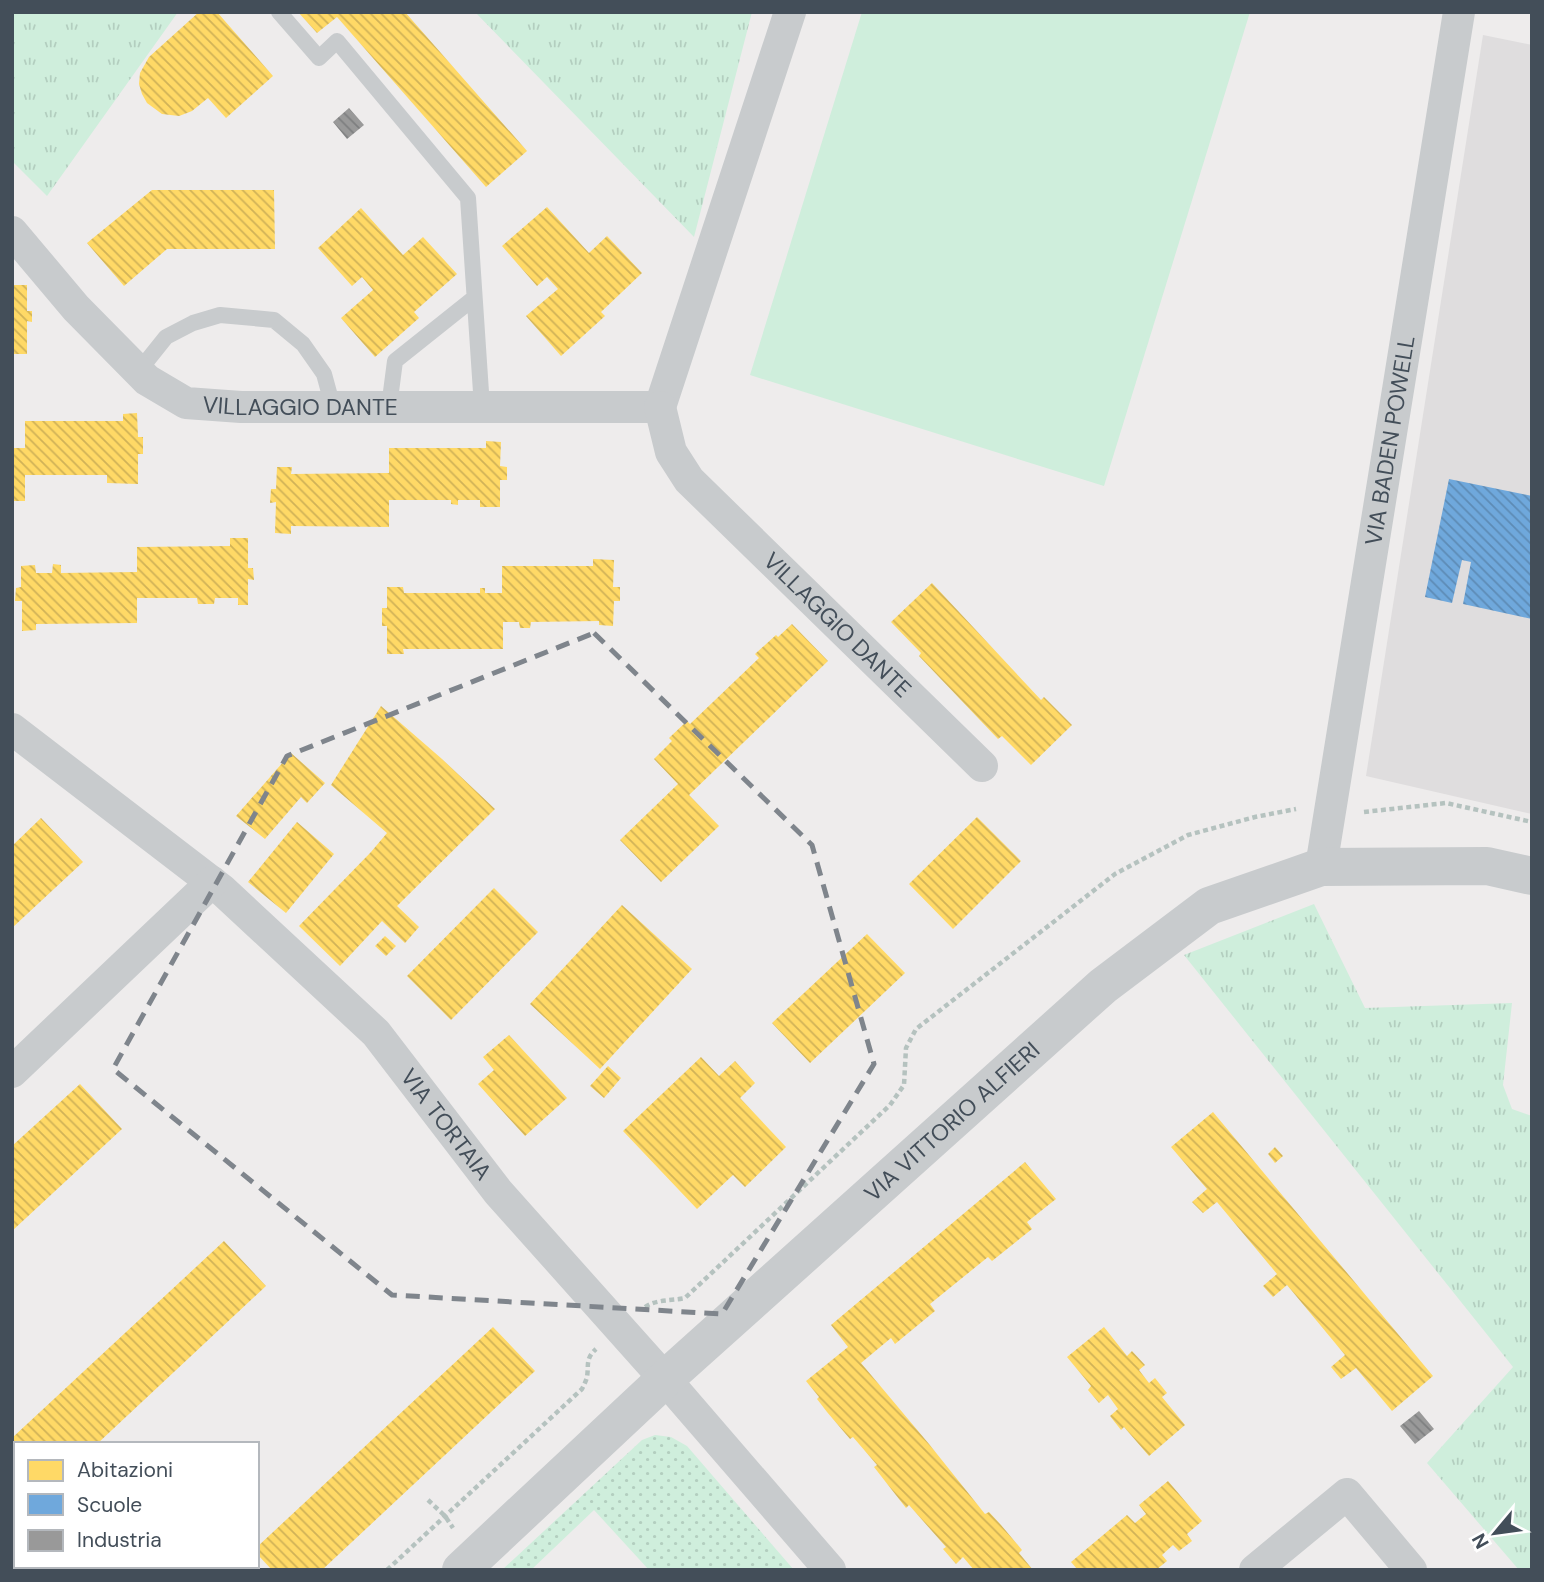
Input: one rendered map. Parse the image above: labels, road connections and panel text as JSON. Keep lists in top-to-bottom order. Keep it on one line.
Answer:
{"streets":{"street":["VILLAGGIO DANTE","VIA BADEN POWELL","VIA VITTORIO ALFIERI","VIA TORTAIA"]},"crossings":[["VIA BADEN POWELL","VIA VITTORIO ALFIERI"],["VIA VITTORIO ALFIERI","VIA TORTAIA"]],"legend":["Abitazioni","Scuole","Industria"],"north":"bottom left"}
